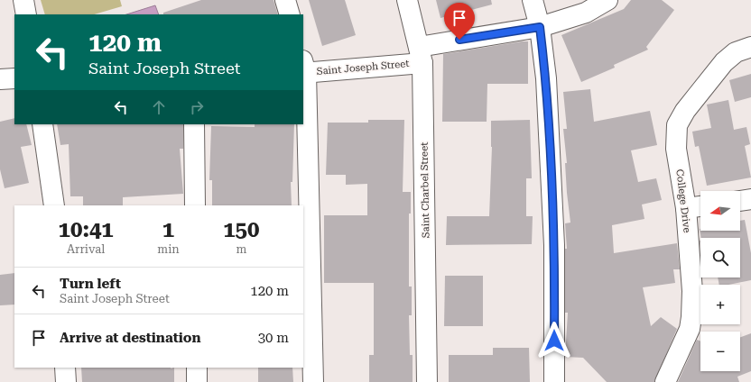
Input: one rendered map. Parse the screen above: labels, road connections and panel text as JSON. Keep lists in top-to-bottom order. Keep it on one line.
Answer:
{"streets":{"street":["Saint Joseph Street","Saint Charbel Street","College Drive"]},"crossings":[["Saint Joseph Street","Saint Charbel Street"]],"north":"left","page":{"turn":["120 m","Saint Joseph Street"],"map_buttons":["+","−"],"eta":["10:41","Arrival","1","min","150","m"],"list":[{"name":"Turn left","note":"Saint Joseph Street","value":"120 m"},{"name":"Arrive at destination","value":"30 m"}]}}
